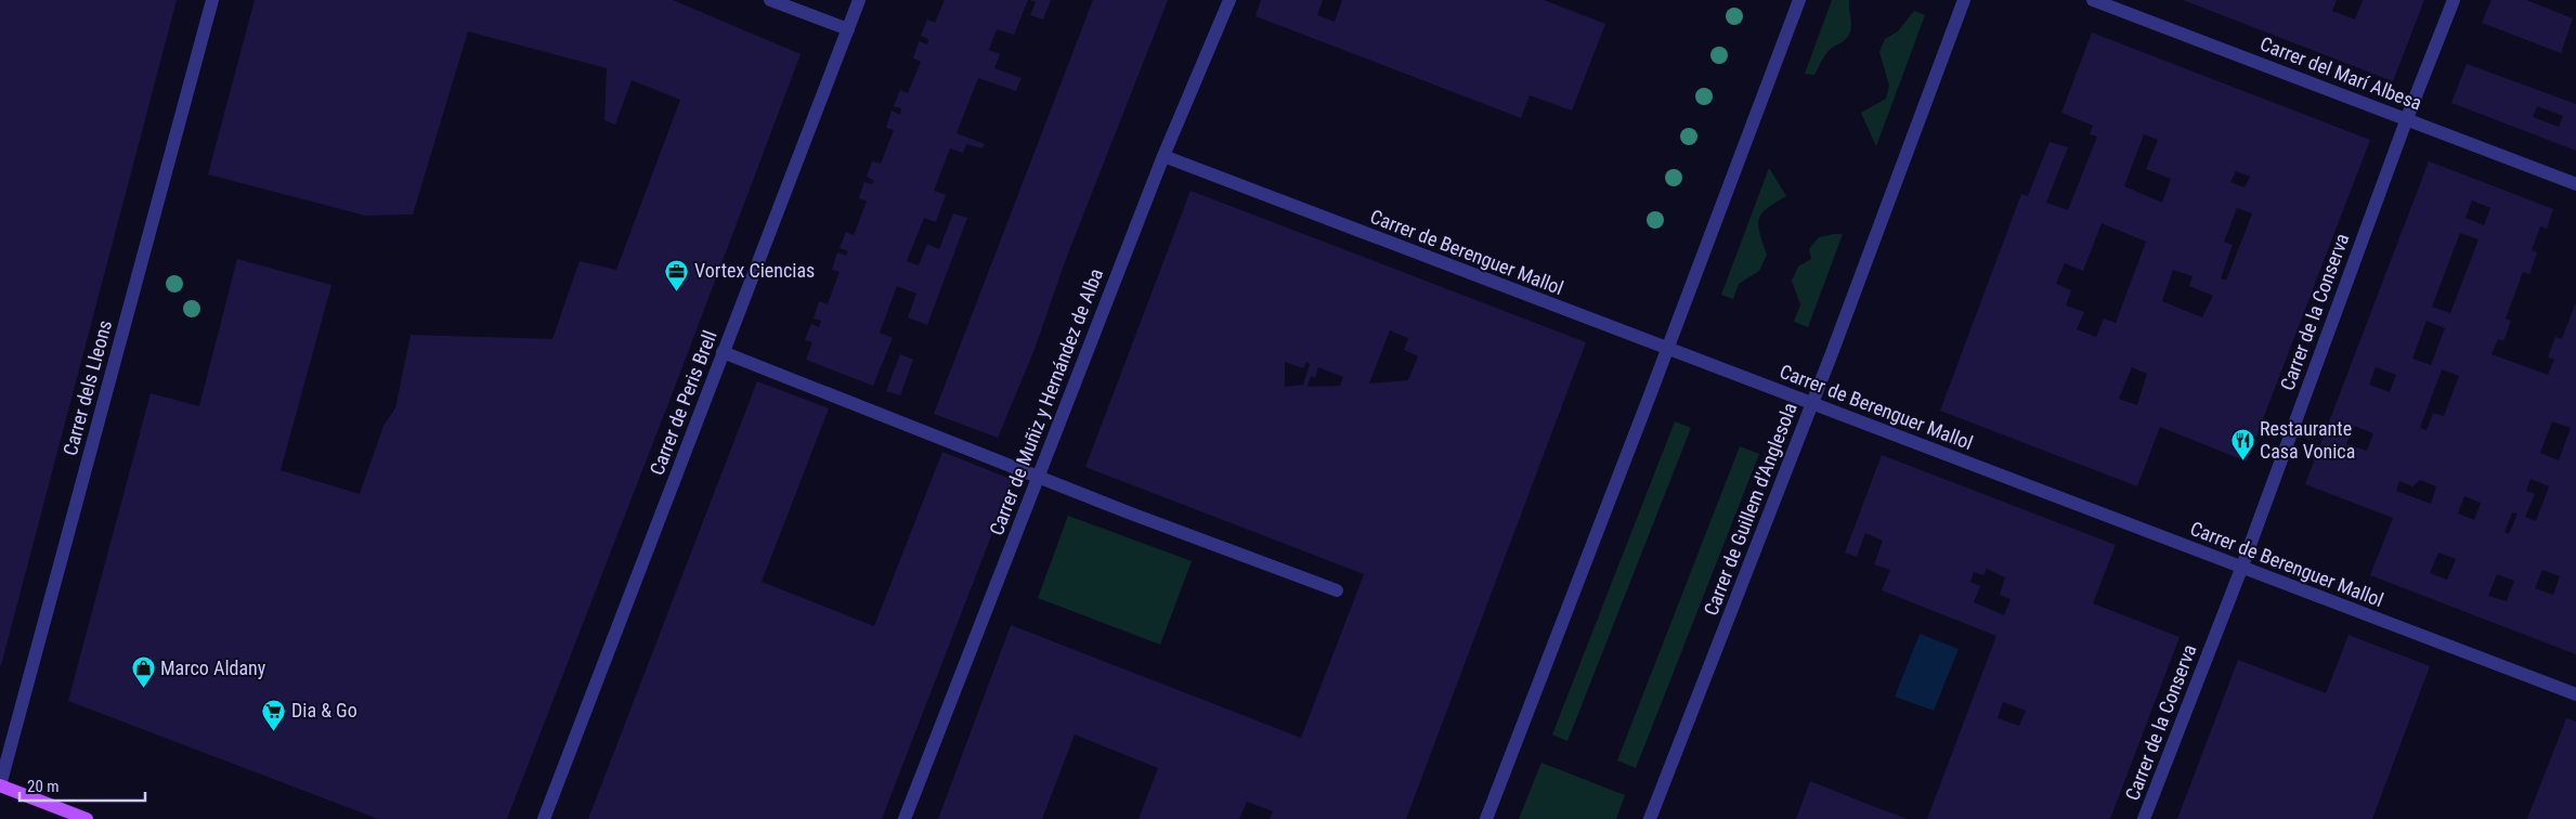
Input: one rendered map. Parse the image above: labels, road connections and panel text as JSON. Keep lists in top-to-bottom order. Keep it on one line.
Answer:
{"streets":{"street":["Carrer del Marí Albesa","Carrer de Berenguer Mallol","Carrer de la Conserva","Carrer dels Lleons","Carrer de Muñiz y Hernández de Alba","Carrer de Peris Brell","Carrer de Guillem d'Anglesola"]},"crossings":[["Carrer del Marí Albesa","Carrer de la Conserva"],["Carrer de Berenguer Mallol","Carrer de la Conserva"],["Carrer de Berenguer Mallol","Carrer de Muñiz y Hernández de Alba"],["Carrer de Berenguer Mallol","Carrer de Guillem d'Anglesola"]],"places":{"office":["Vortex Ciencias"],"restaurant":["Restaurante Casa Vonica"],"shop":["Marco Aldany"],"supermarket":["Dia & Go"]},"scale_bar":"20 m"}
